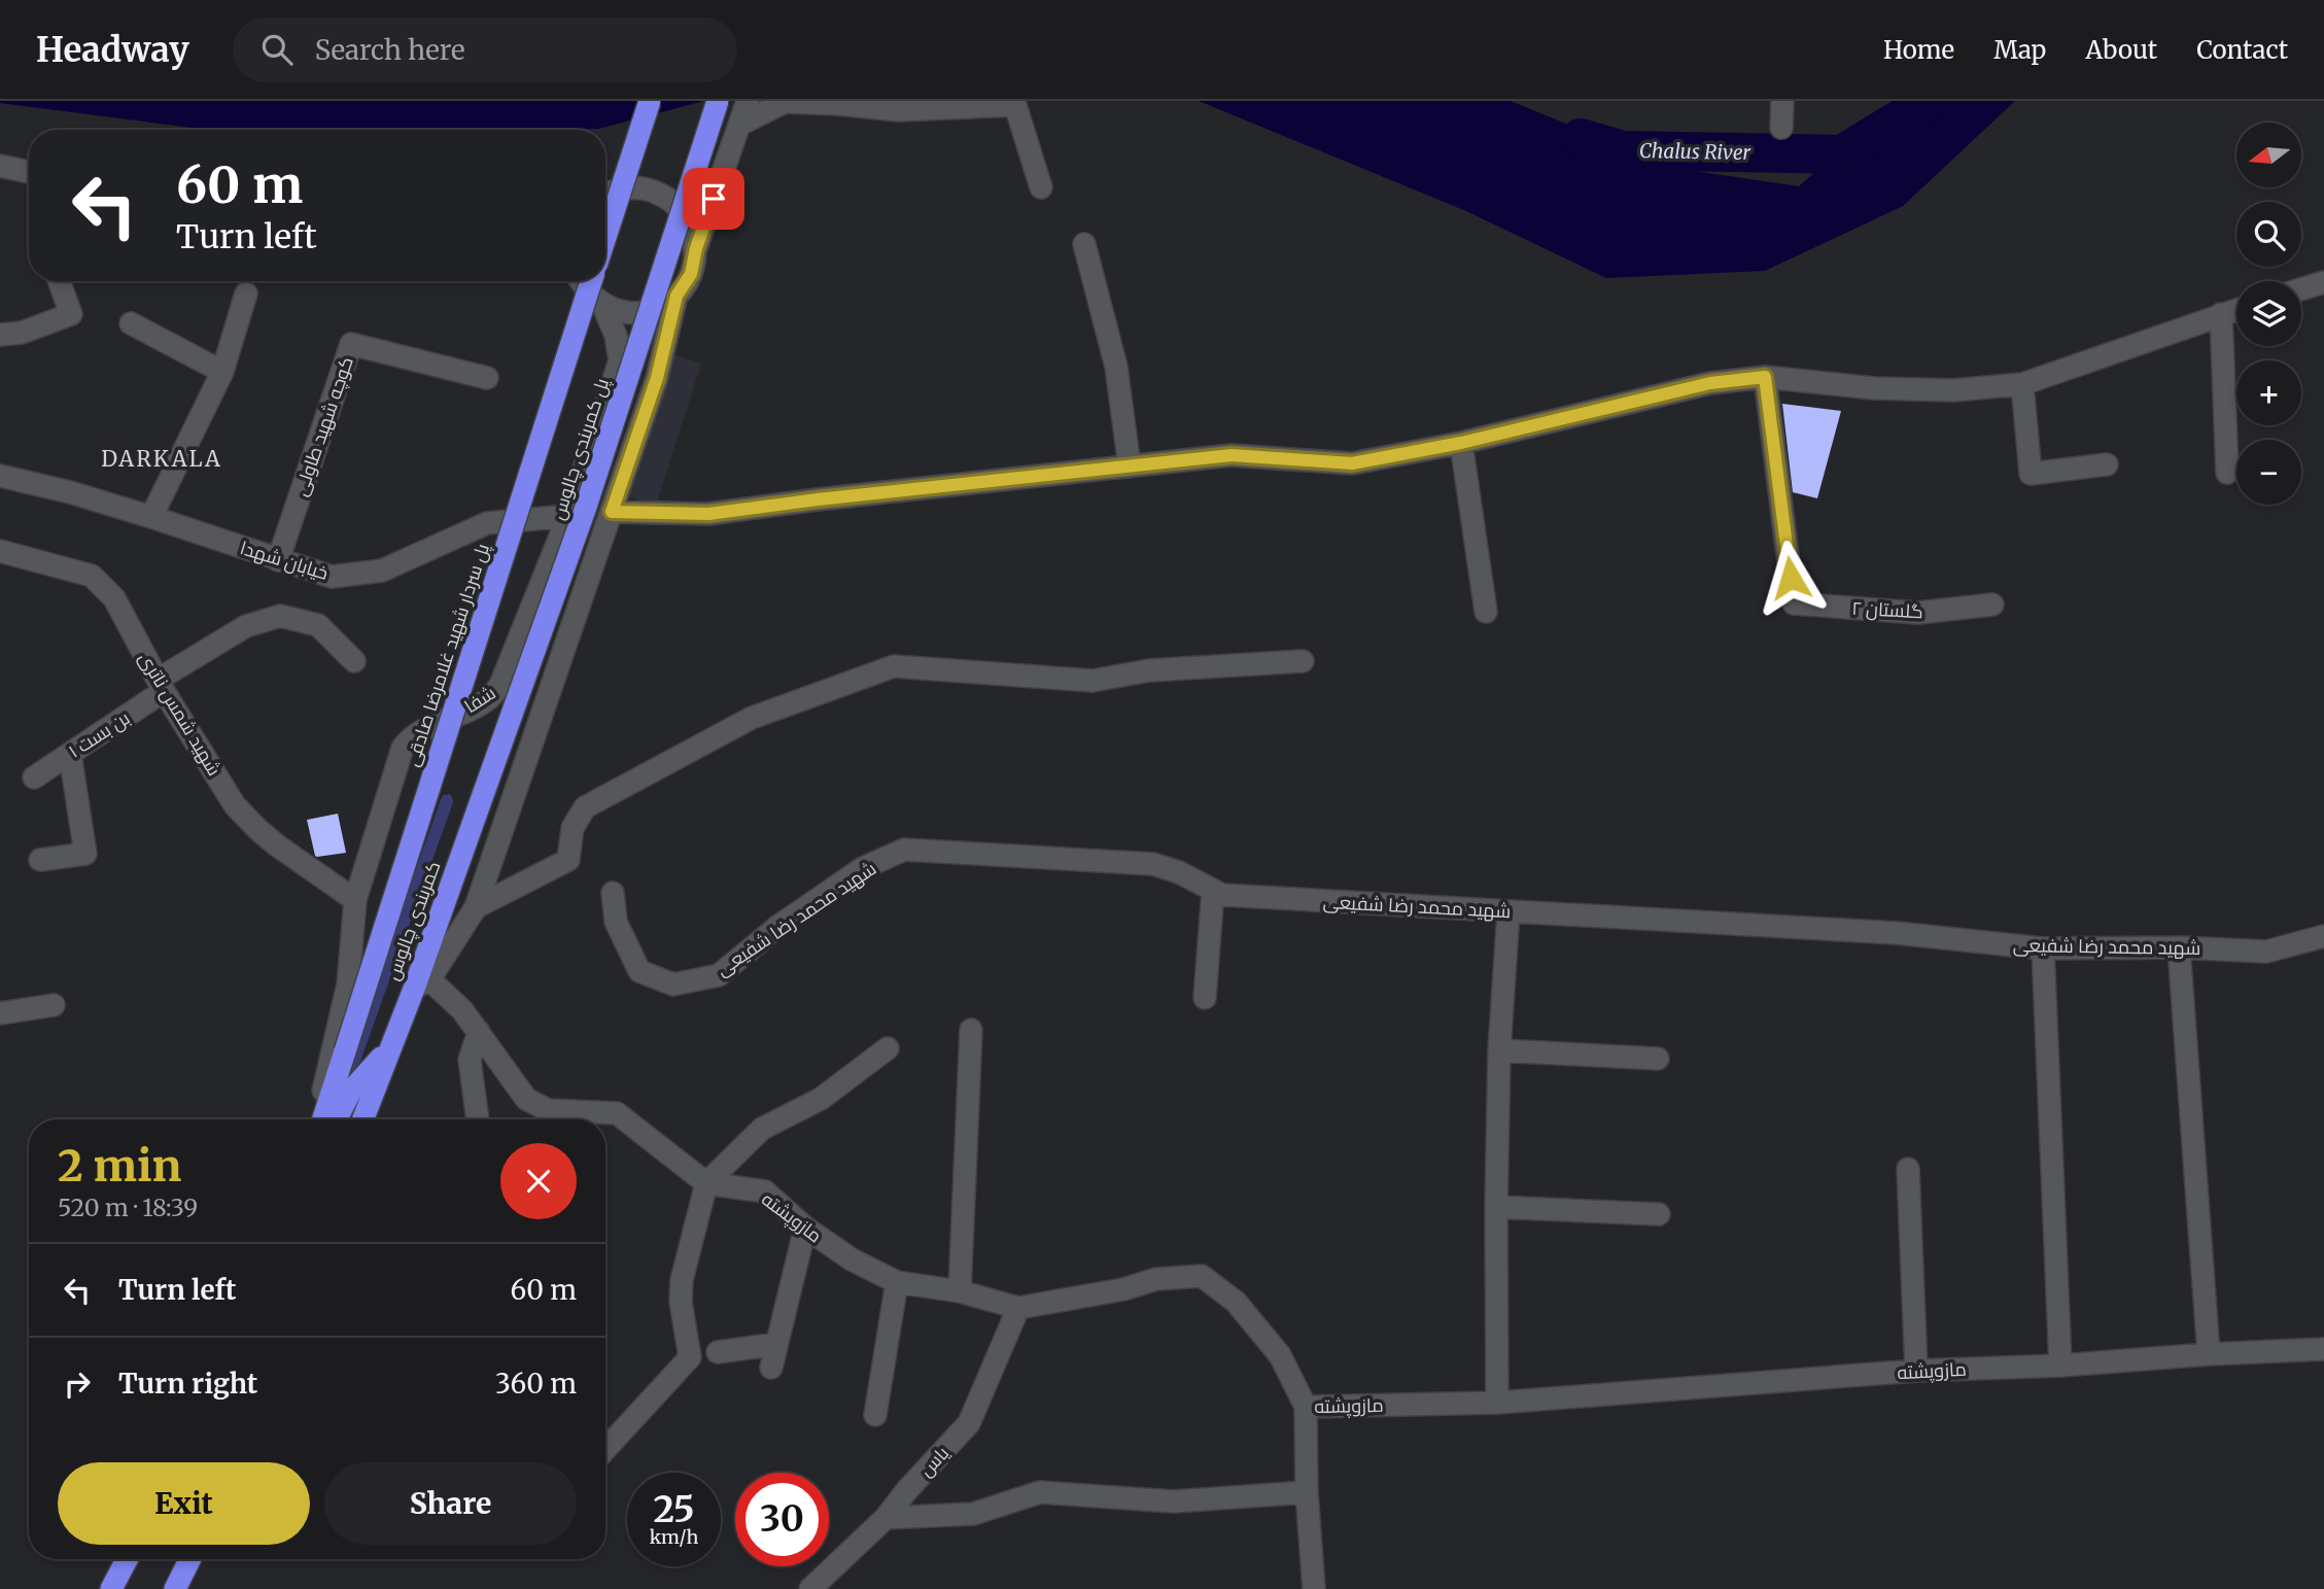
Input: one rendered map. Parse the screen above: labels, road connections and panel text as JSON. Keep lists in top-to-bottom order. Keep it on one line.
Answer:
{"streets":{"highway":["پل کمربندی چالوس","پل سردار شهید غلامرضا صادقی","کمربندی چالوس"],"street":["کوچه شهید طاولی","خیابان شهدا","گلستان ۲","شفا","شهید شمس ناتری","بن بست ۱","شهید محمد رضا شفیعی","مازوپشته","یاس"]},"crossings":[["کوچه شهید طاولی","خیابان شهدا"],["پل کمربندی چالوس","کمربندی چالوس"],["خیابان شهدا","شفا"],["شفا","شهید شمس ناتری"],["شهید شمس ناتری","بن بست ۱"],["مازوپشته","یاس"]],"districts":["DARKALA"],"water":["Chalus River"],"north":"left","page":{"header":"Headway","search":"Search here","nav":["Home","Map","About","Contact"],"map_buttons":["+","−"],"turn":["60 m","Turn left"],"heading":["2 min","520 m · 18:39"],"list":[{"name":"Turn left","value":"60 m"},{"name":"Turn right","value":"360 m"}],"buttons":["Exit","Share"],"speed":"25 km/h","limit":"30"}}
